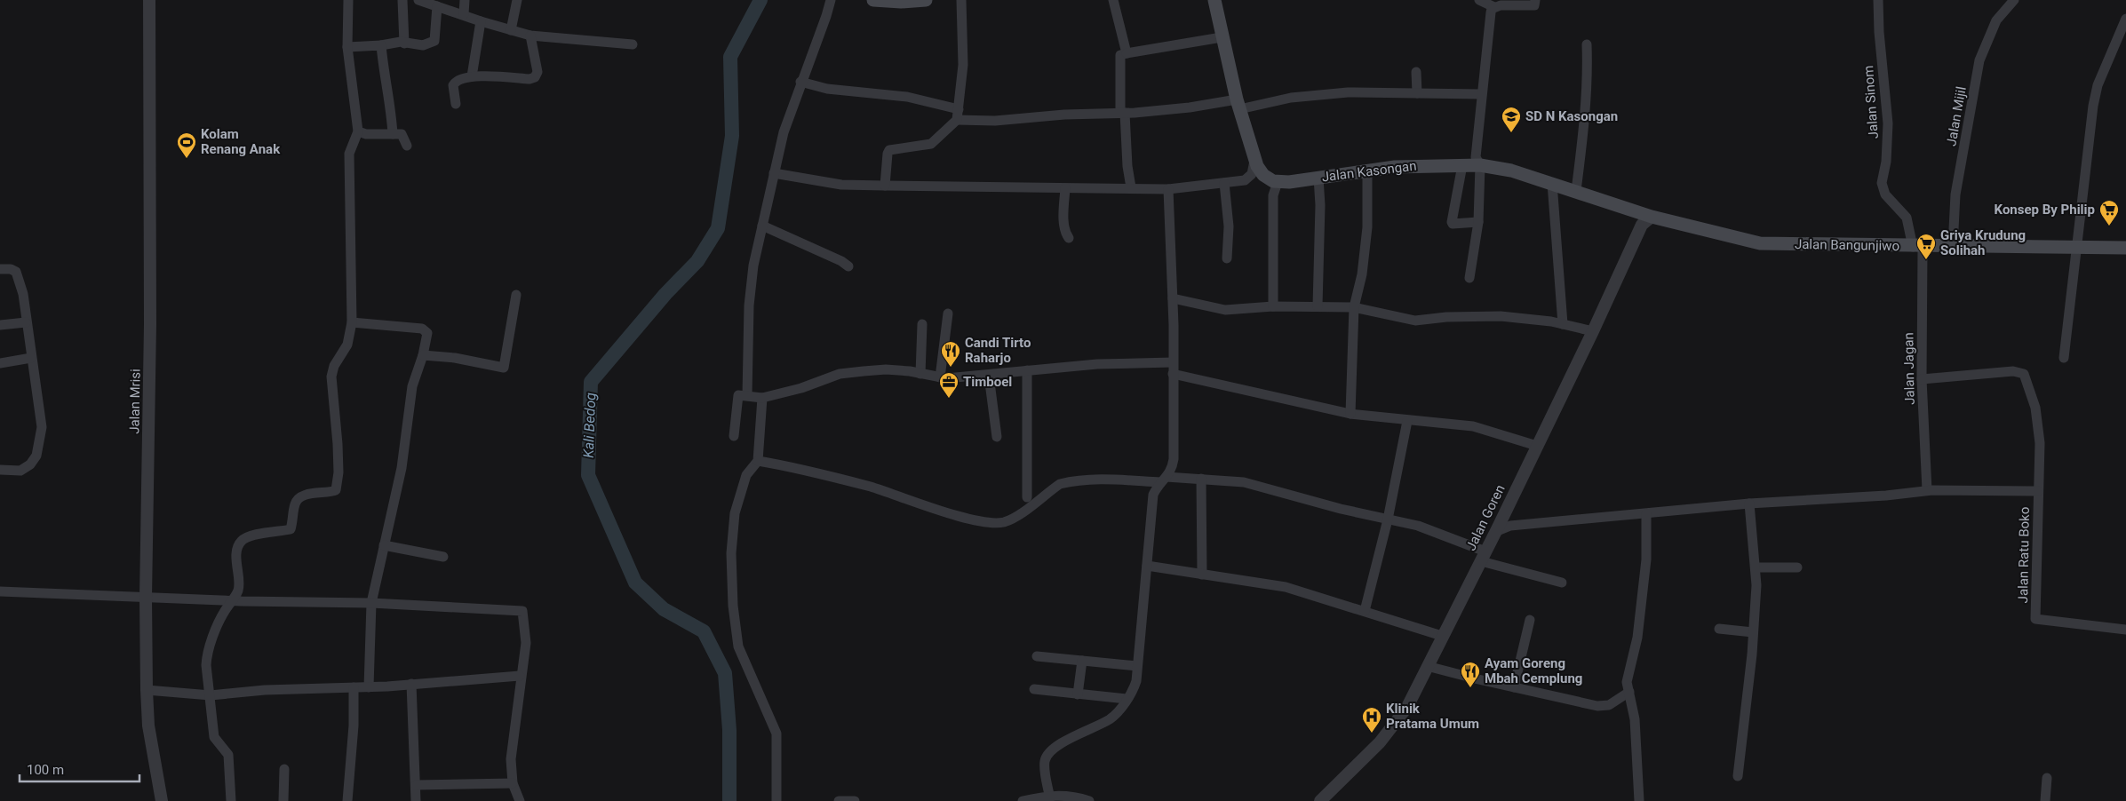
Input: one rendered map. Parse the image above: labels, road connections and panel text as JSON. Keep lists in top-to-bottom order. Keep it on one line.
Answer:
{"streets":{"main road":["Jalan Kasongan","Jalan Bangunjiwo"],"street":["Jalan Sinom","Jalan Mijil","Jalan Jagan","Jalan Mrisi","Jalan Goren","Jalan Ratu Boko"]},"crossings":[["Jalan Sinom","Jalan Bangunjiwo"],["Jalan Sinom","Jalan Jagan"],["Jalan Mijil","Jalan Bangunjiwo"],["Jalan Kasongan","Jalan Bangunjiwo"],["Jalan Kasongan","Jalan Goren"],["Jalan Bangunjiwo","Jalan Jagan"],["Jalan Bangunjiwo","Jalan Goren"],["Jalan Jagan","Jalan Ratu Boko"]],"water":["Kali Bedog"],"places":{"school or university":["SD N Kasongan"],"sports":["Kolam Renang Anak"],"supermarket":["Konsep By Philip","Griya Krudung Solihah"],"restaurant":["Candi Tirto Raharjo","Ayam Goreng Mbah Cemplung"],"office":["Timboel"],"hospital":["Klinik Pratama Umum"]},"scale_bar":"100 m"}
